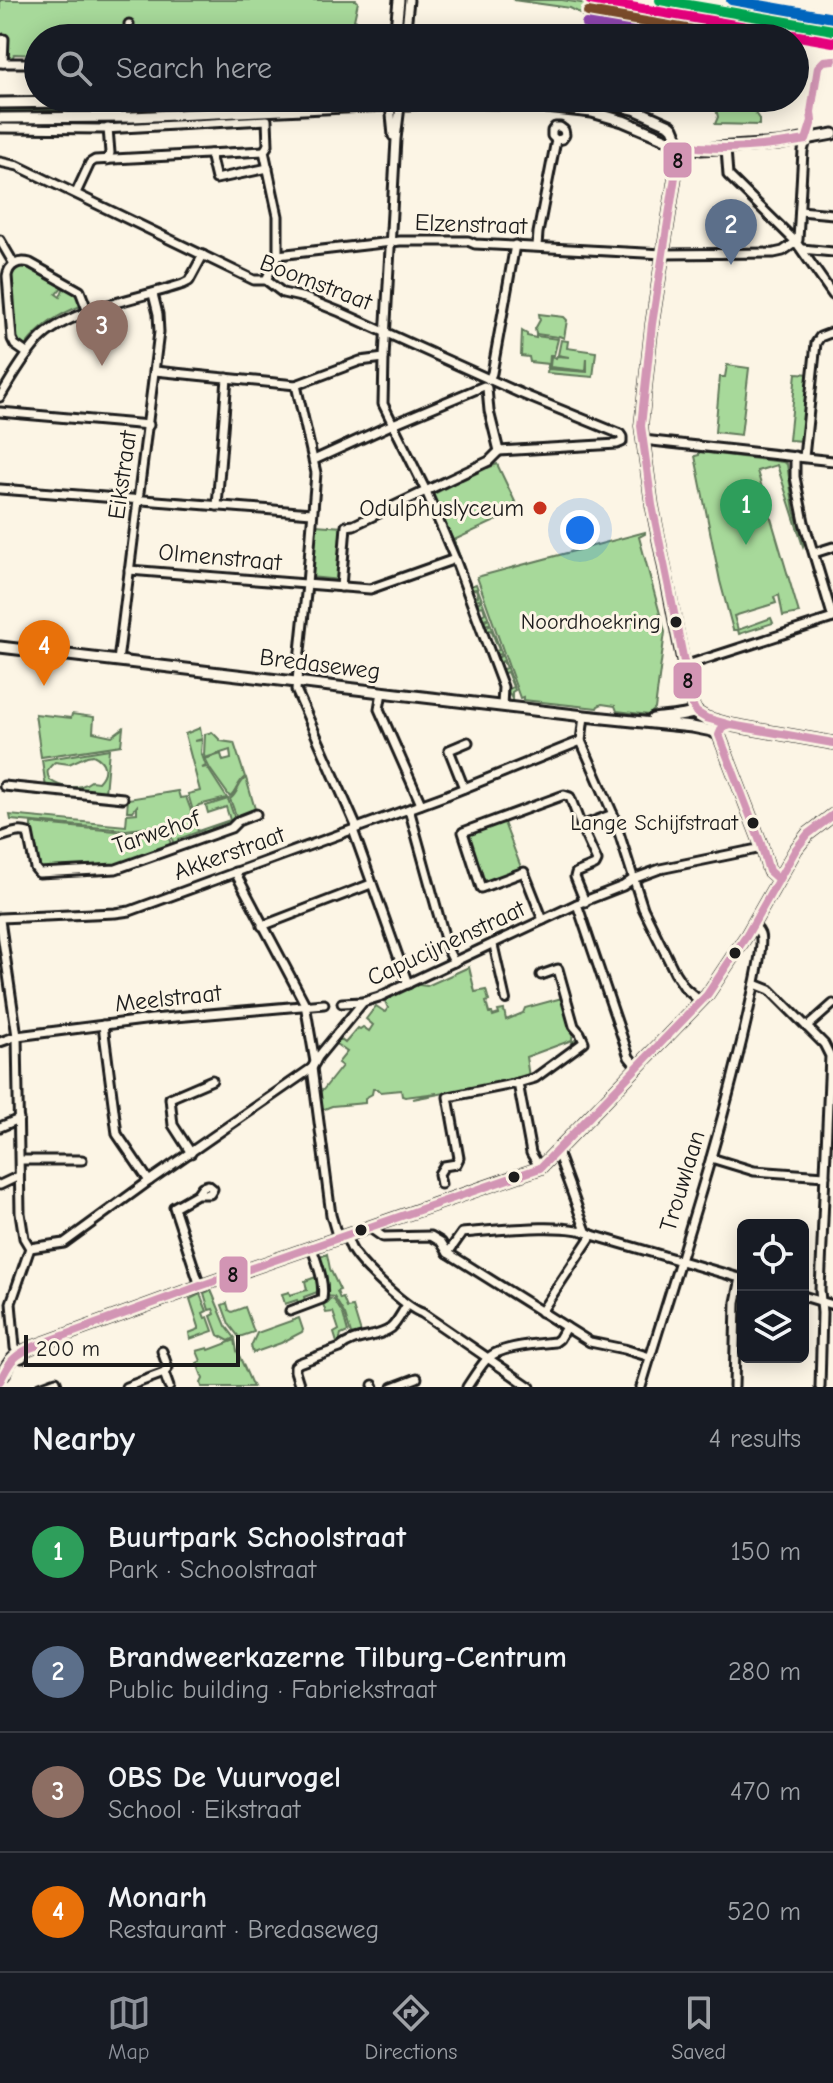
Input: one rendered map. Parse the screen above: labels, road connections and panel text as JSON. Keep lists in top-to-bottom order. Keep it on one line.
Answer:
{"streets":{"street":["Elzenstraat","Boomstraat","Eikstraat","Olmenstraat","Bredaseweg","Tarwehof","Akkerstraat","Capucijnenstraat","Meelstraat","Trouwlaan"]},"crossings":[["Eikstraat","Olmenstraat"],["Eikstraat","Bredaseweg"]],"places":["Odulphuslyceum","Noordhoekring","Lange Schijfstraat"],"lines":["transit line 8"],"scale_bar":"200 m","page":{"search":"Search here","pins":["2","3","1","4"],"scale":"200 m","heading":["Nearby","4 results"],"list":[{"mark":"1","name":"Buurtpark Schoolstraat","note":"Park · Schoolstraat","value":"150 m"},{"mark":"2","name":"Brandweerkazerne Tilburg-Centrum","note":"Public building · Fabriekstraat","value":"280 m"},{"mark":"3","name":"OBS De Vuurvogel","note":"School · Eikstraat","value":"470 m"},{"mark":"4","name":"Monarh","note":"Restaurant · Bredaseweg","value":"520 m"}],"nav":["Map","Directions","Saved"]}}
